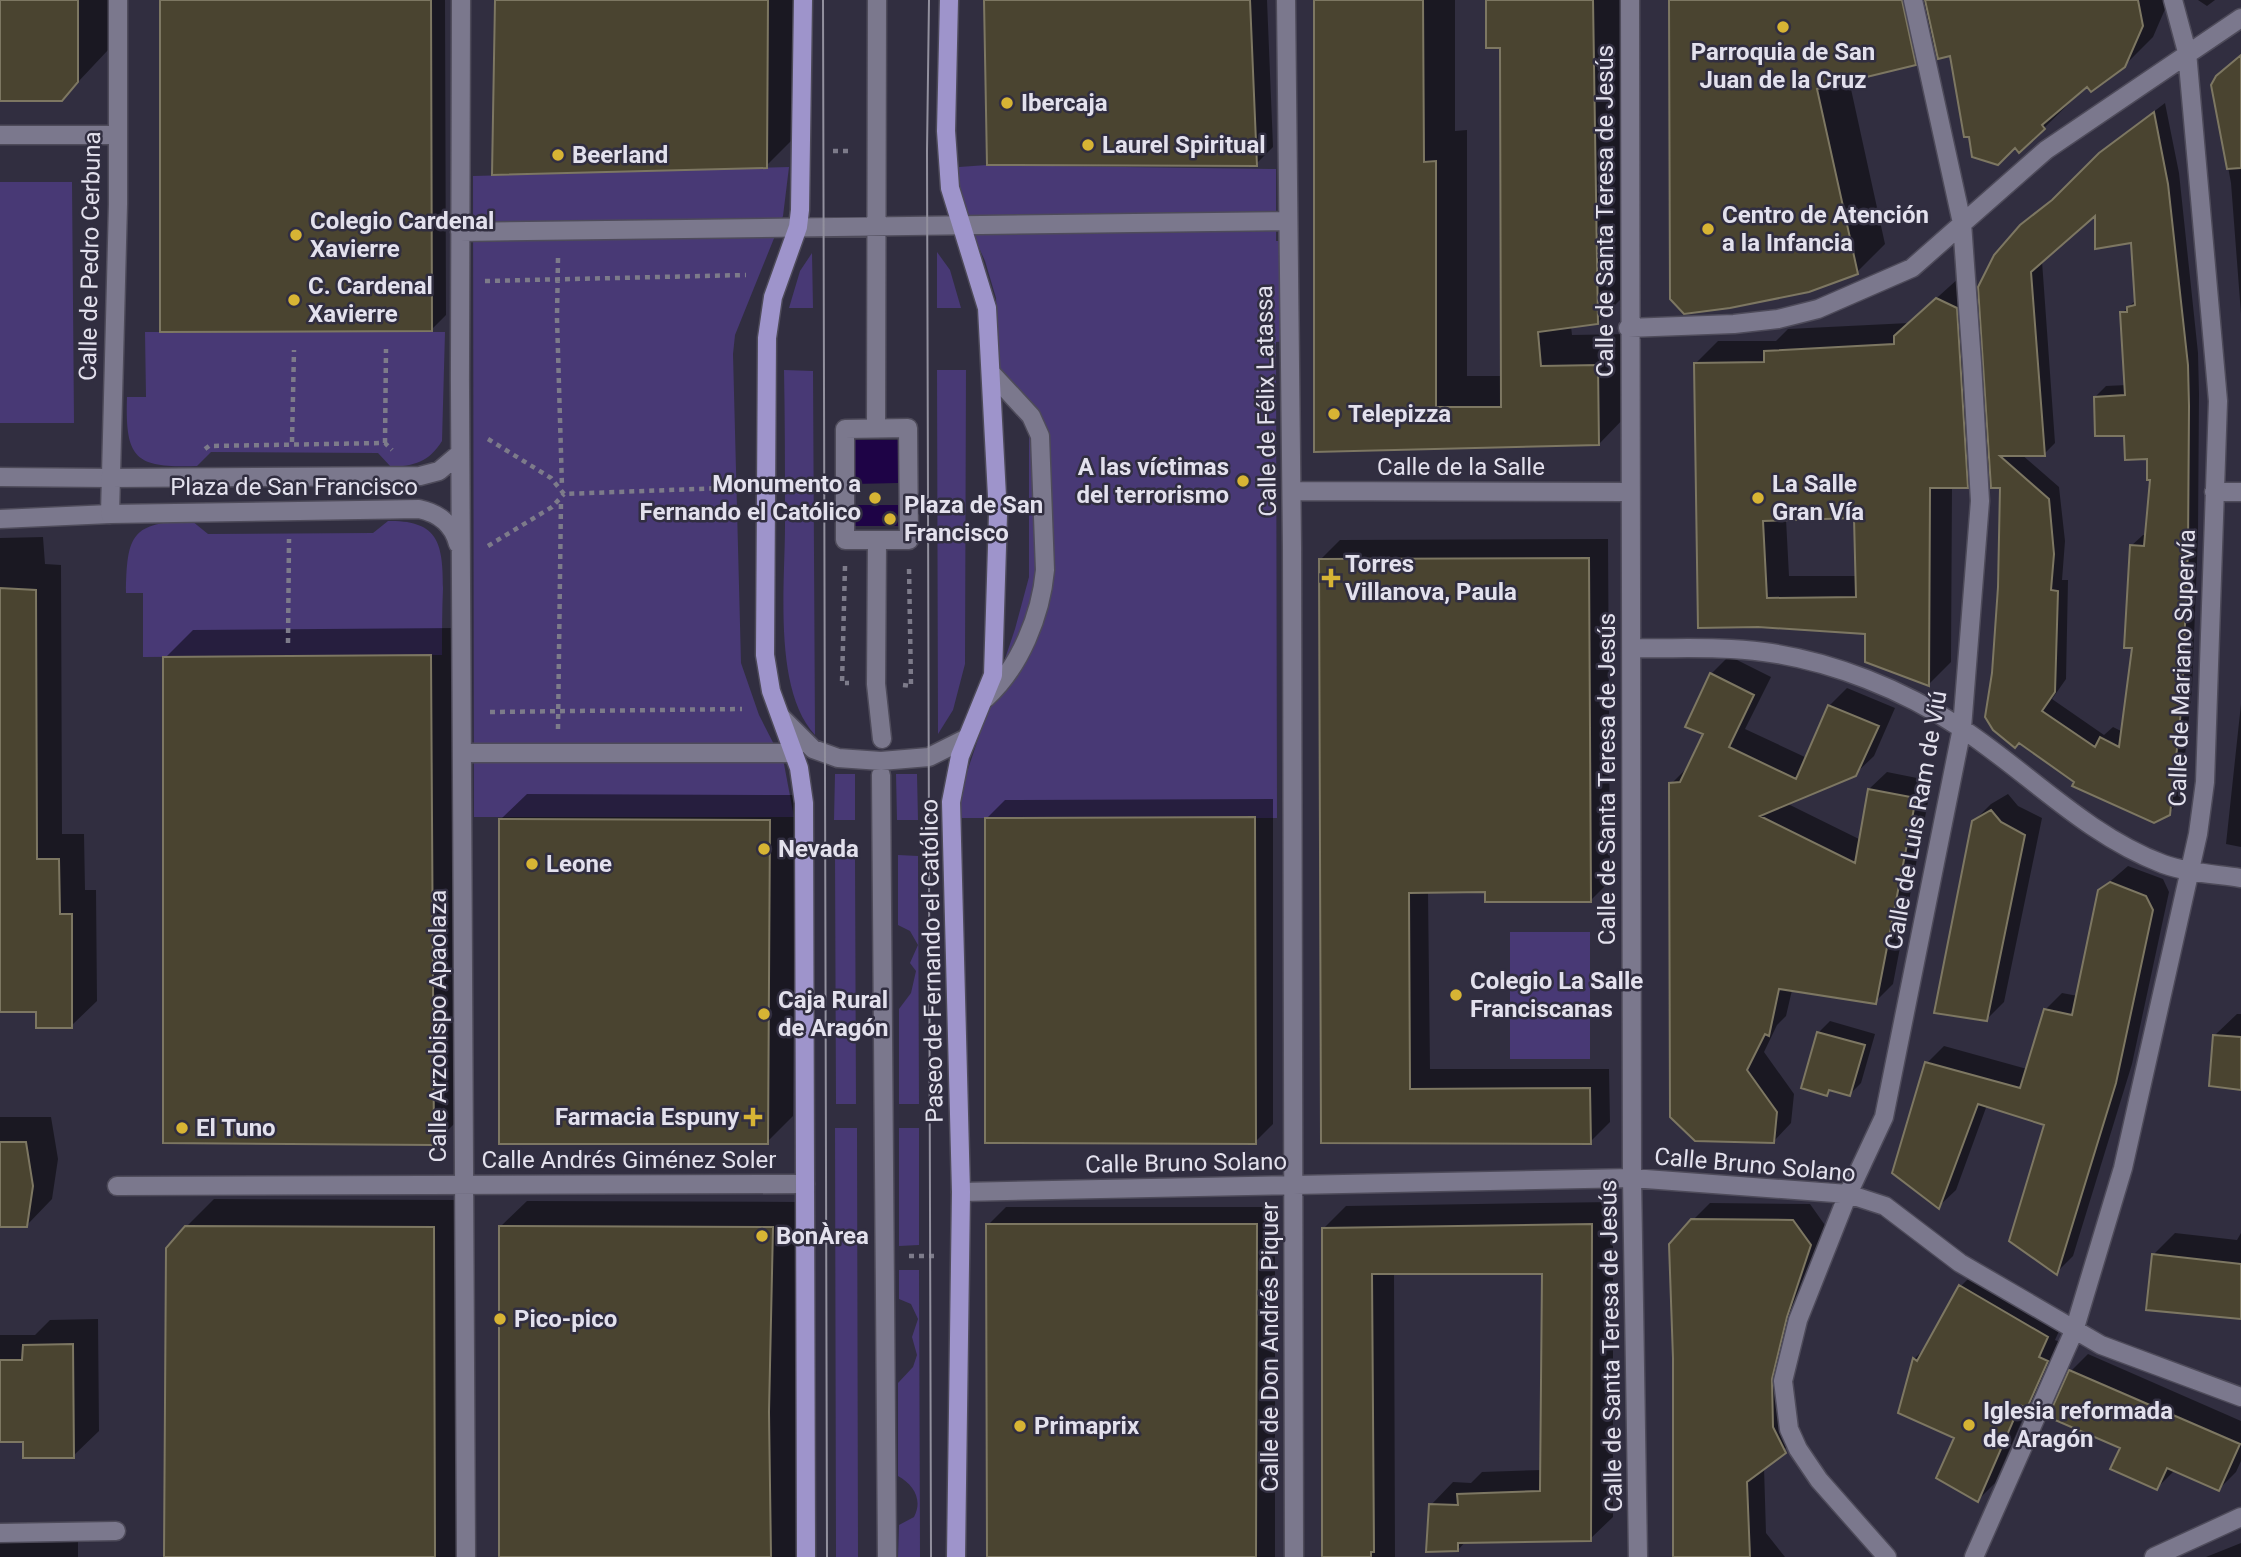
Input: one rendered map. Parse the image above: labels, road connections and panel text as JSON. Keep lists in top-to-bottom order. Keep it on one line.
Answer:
{"streets":{"main road":["Paseo de Fernando el Católico"],"street":["Calle de Santa Teresa de Jesús","Calle de Pedro Cerbuna","Calle de Félix Latassa","Calle de la Salle","Plaza de San Francisco","Calle de Mariano Supervía","Calle de Luis Ram de Viú","Calle Arzobispo Apaolaza","Calle Andrés Giménez Soler","Calle Bruno Solano","Calle de Don Andrés Piquer"]},"crossings":[["Calle de Santa Teresa de Jesús","Calle de la Salle"],["Calle de Santa Teresa de Jesús","Calle Bruno Solano"],["Calle de Pedro Cerbuna","Plaza de San Francisco"],["Calle de Félix Latassa","Calle de la Salle"],["Calle de Félix Latassa","Calle de Don Andrés Piquer"],["Plaza de San Francisco","Calle Arzobispo Apaolaza"],["Calle de Mariano Supervía","Calle Bruno Solano"],["Calle de Luis Ram de Viú","Calle Bruno Solano"],["Paseo de Fernando el Católico","Calle Bruno Solano"],["Calle Arzobispo Apaolaza","Calle Andrés Giménez Soler"],["Calle Bruno Solano","Calle de Don Andrés Piquer"]],"places":{"other":["Parroquia de San Juan de la Cruz","Ibercaja","Laurel Spiritual","Beerland","Centro de Atención a la Infancia","Colegio Cardenal Xavierre","C. Cardenal Xavierre","Telepizza","A las víctimas del terrorismo","Monumento a Fernando el Católico","La Salle Gran Vía","Plaza de San Francisco","Nevada","Leone","Colegio La Salle Franciscanas","Caja Rural de Aragón","El Tuno","BonÀrea","Pico-pico","Iglesia reformada de Aragón","Primaprix"],"health":["Torres Villanova, Paula","Farmacia Espuny"]}}
